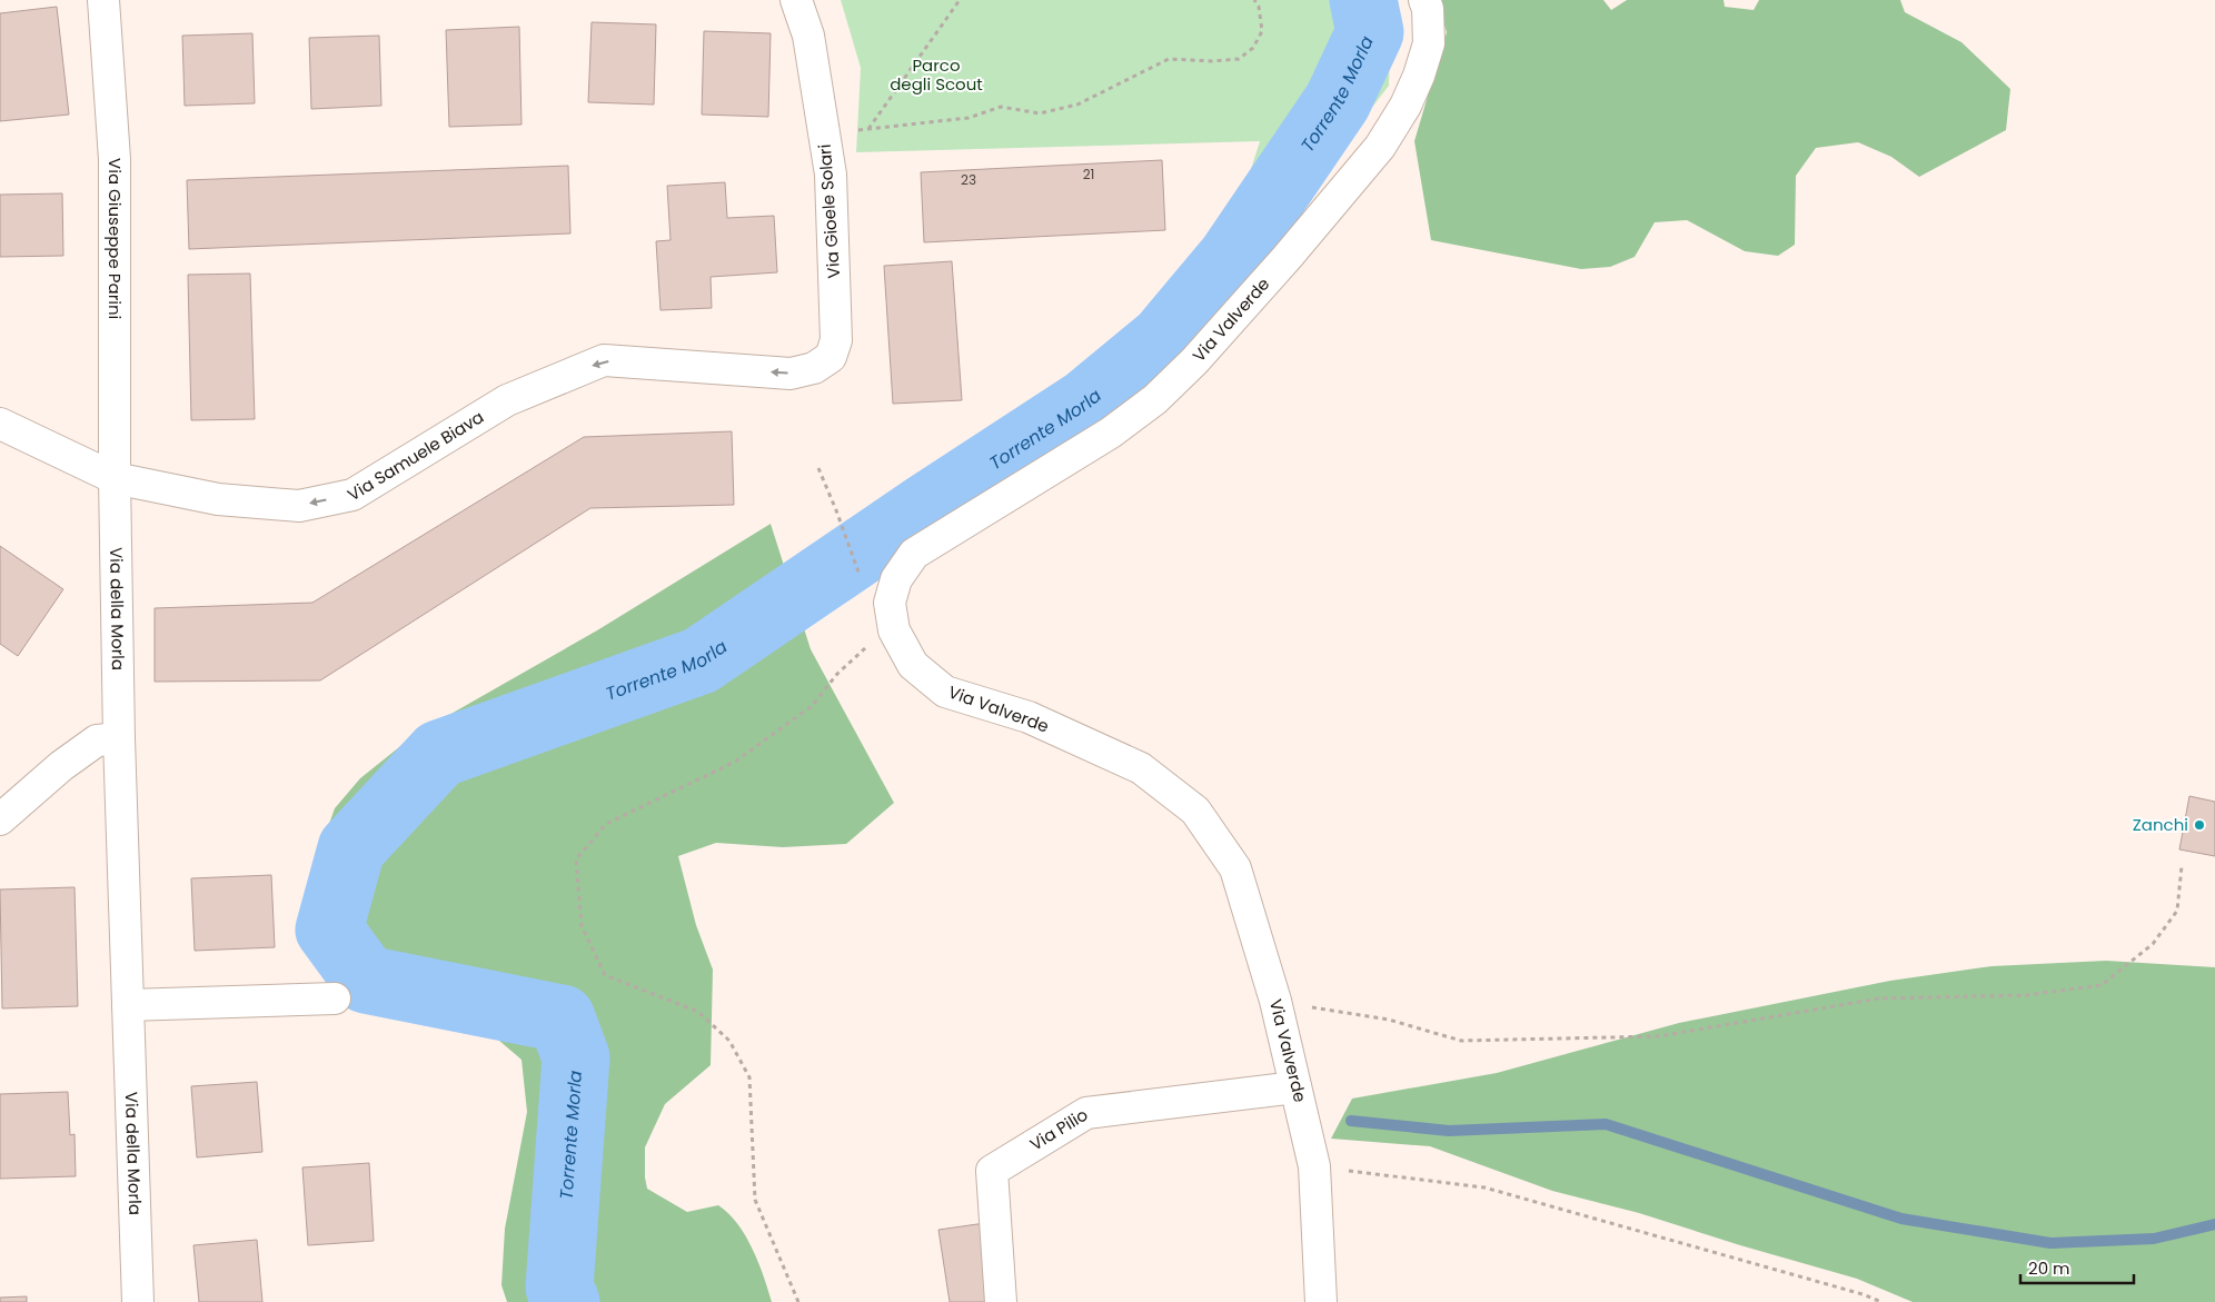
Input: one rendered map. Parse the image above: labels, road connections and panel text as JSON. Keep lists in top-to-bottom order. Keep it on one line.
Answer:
{"streets":{"street":["Via Gioele Solari","Via Giuseppe Parini","Via Valverde","Via Samuele Biava","Via della Morla","Via Pilio"]},"crossings":[["Via Gioele Solari","Via Samuele Biava"],["Via Giuseppe Parini","Via Samuele Biava"],["Via Giuseppe Parini","Via della Morla"],["Via Valverde","Via Pilio"],["Via Samuele Biava","Via della Morla"]],"one_way":["Via Samuele Biava"],"water":["Torrente Morla"],"parks":["Parco degli Scout"],"places":["Zanchi"],"house_numbers":["21","23"],"scale_bar":"20 m"}
